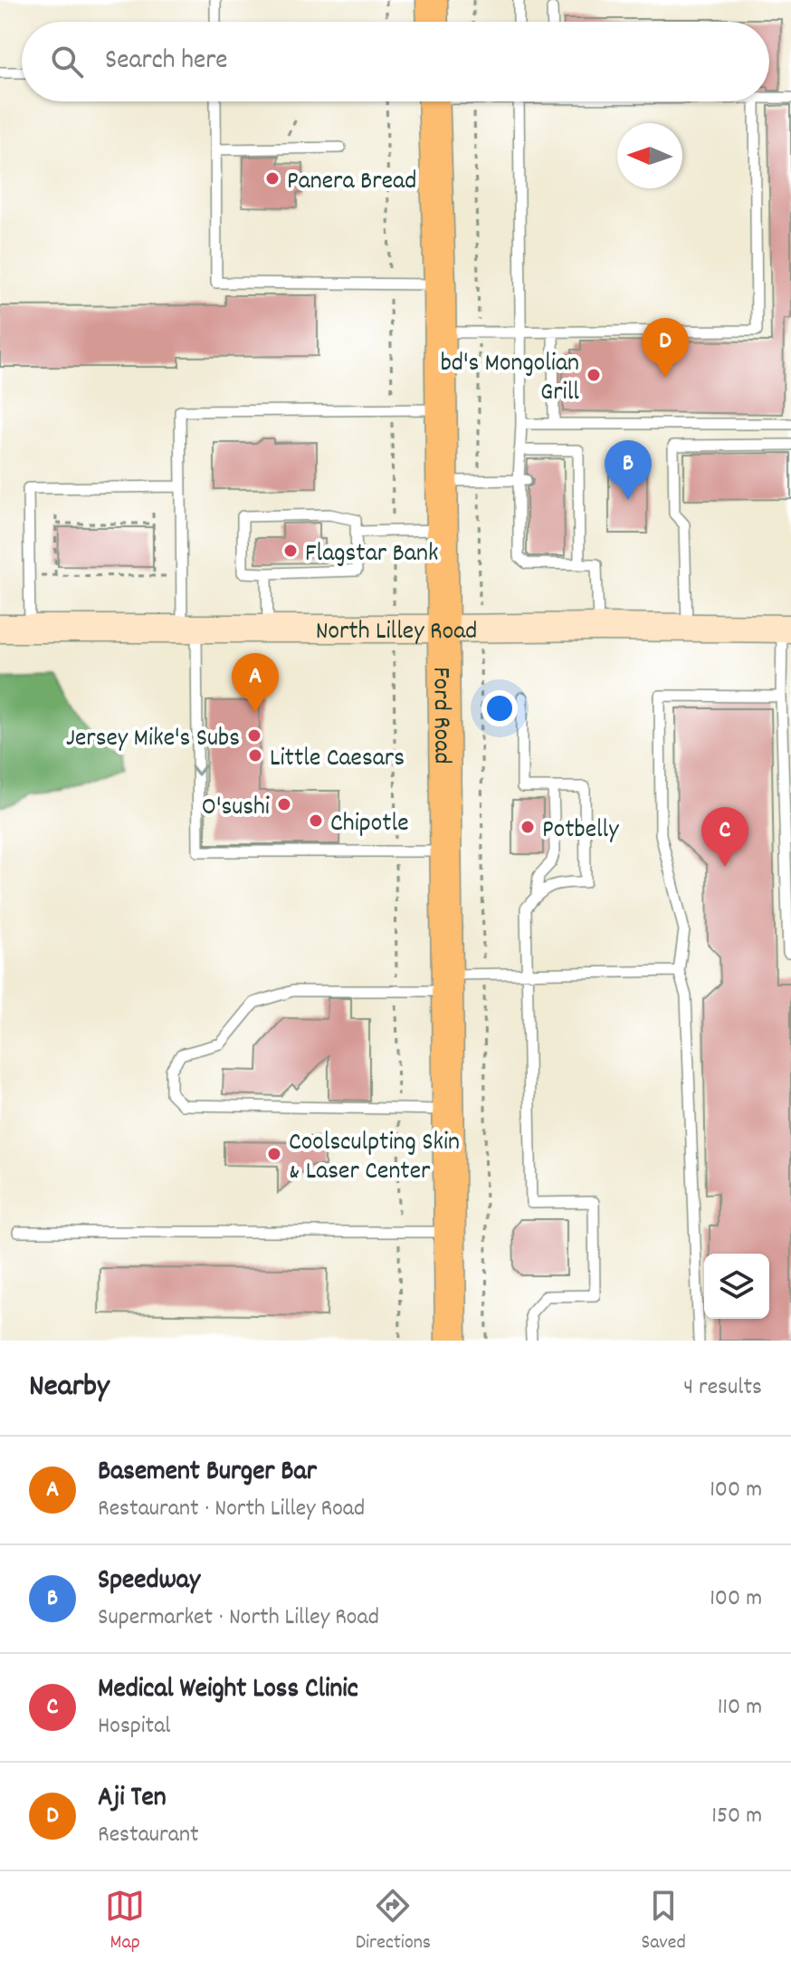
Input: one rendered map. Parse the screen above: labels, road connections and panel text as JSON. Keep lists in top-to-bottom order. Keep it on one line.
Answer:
{"streets":{"main road":["Ford Road"],"street":["North Lilley Road"]},"crossings":[["North Lilley Road","Ford Road"]],"places":["Panera Bread","bd's Mongolian Grill","Flagstar Bank","Jersey Mike's Subs","Little Caesars","O'sushi","Chipotle","Potbelly","Coolsculpting Skin & Laser Center"],"north":"left","page":{"search":"Search here","pins":["D","B","A","C"],"heading":["Nearby","4 results"],"list":[{"mark":"A","name":"Basement Burger Bar","note":"Restaurant · North Lilley Road","value":"100 m"},{"mark":"B","name":"Speedway","note":"Supermarket · North Lilley Road","value":"100 m"},{"mark":"C","name":"Medical Weight Loss Clinic","note":"Hospital","value":"110 m"},{"mark":"D","name":"Aji Ten","note":"Restaurant","value":"150 m"}],"nav":["Map","Directions","Saved"]}}
